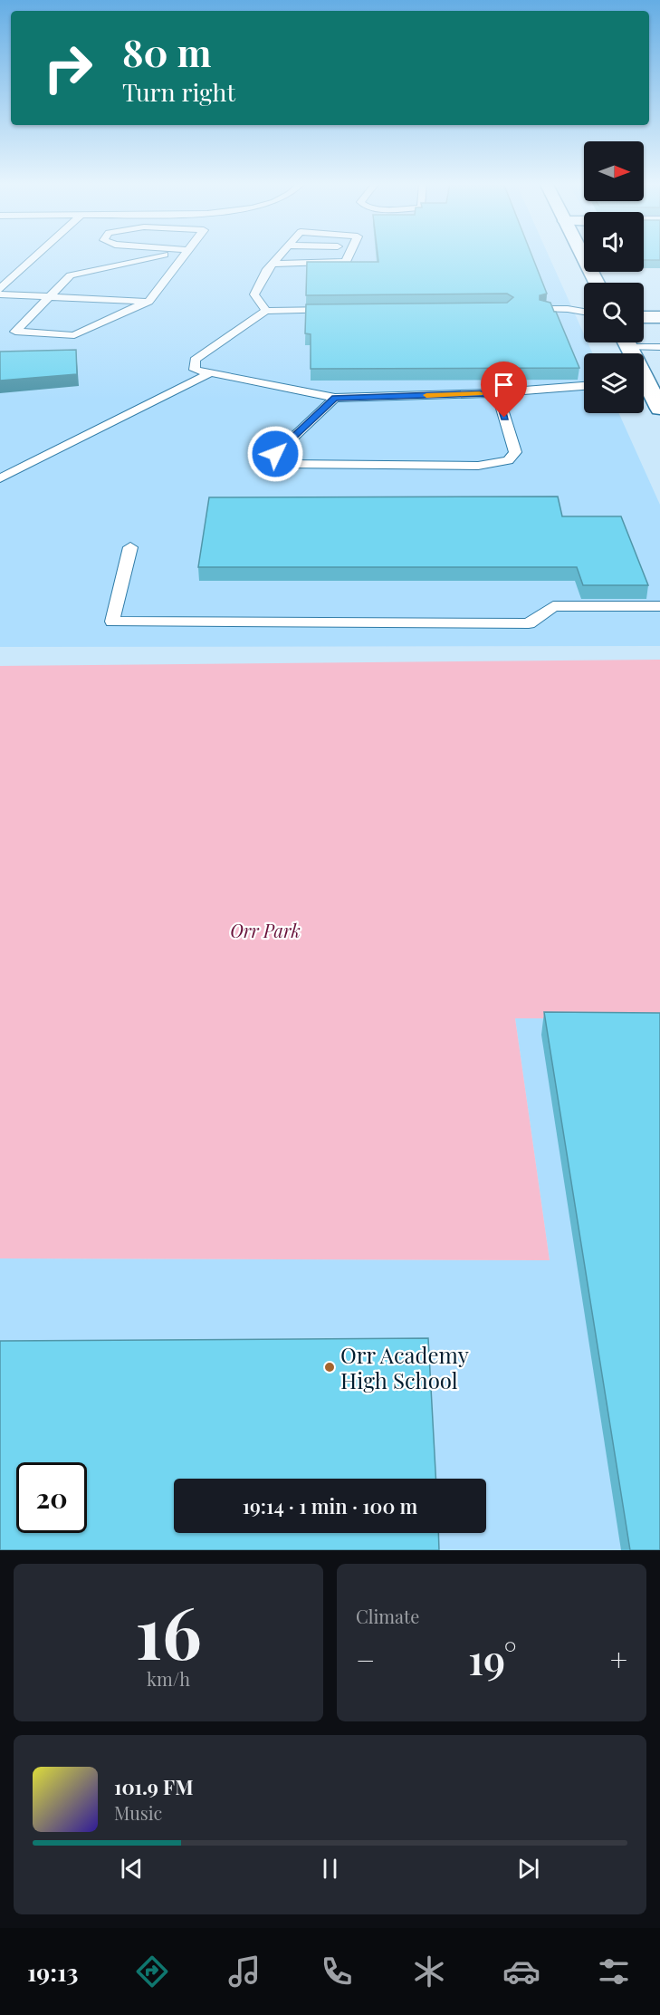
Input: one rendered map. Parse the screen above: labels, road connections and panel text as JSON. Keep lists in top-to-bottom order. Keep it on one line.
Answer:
{"parks":["Orr Park"],"places":["Orr Academy High School"],"north":"right","page":{"turn":["80 m","Turn right"],"limit":"20","trip":"19:14 · 1 min · 100 m","tile":[["16","km/h"],"Climate"],"heat":["−","19°","+"],"song":["101.9 FM","Music"],"tabs":"19:13"}}
